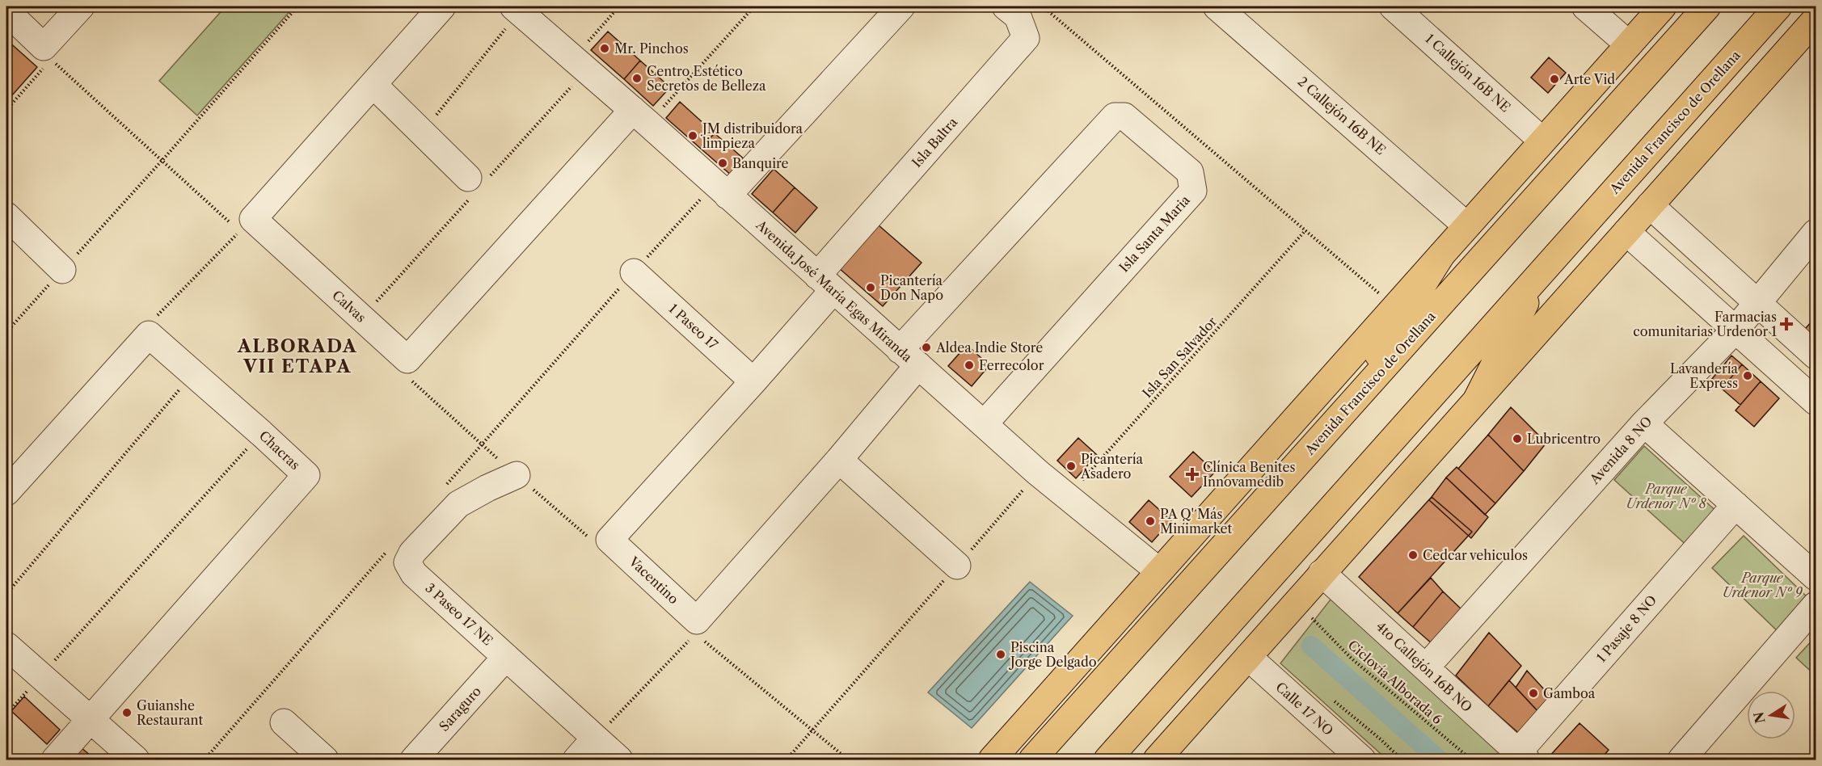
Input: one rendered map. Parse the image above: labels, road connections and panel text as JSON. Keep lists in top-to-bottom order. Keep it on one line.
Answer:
{"streets":{"main road":["Avenida Francisco de Orellana"],"street":["1 Callejón 16B NE","2 Callejón 16B NE","Isla Baltra","Isla Santa Maria","Avenida José María Egas Miranda","Calvas","1 Paseo 17","Chacras","Avenida 8 NO","Vacentino","3 Paseo 17 NE","1 Pasaje 8 NO","4to Callejón 16B NO","Saraguro","Calle 17 NO"],"path":["Isla San Salvador","Ciclovía Alborada 6"]},"crossings":[["Isla Baltra","Avenida José María Egas Miranda"],["Isla Baltra","Vacentino"],["Isla Santa Maria","Avenida José María Egas Miranda"],["Isla Santa Maria","Vacentino"],["Avenida José María Egas Miranda","Calvas"],["Avenida José María Egas Miranda","Isla San Salvador"],["Avenida José María Egas Miranda","Vacentino"],["1 Paseo 17","Vacentino"],["Avenida 8 NO","4to Callejón 16B NO"],["3 Paseo 17 NE","Saraguro"],["1 Pasaje 8 NO","4to Callejón 16B NO"]],"districts":["ALBORADA VII ETAPA"],"parks":["Parque Urdenor Nº 8","Parque Urdenor Nº 9"],"places":{"other":["Mr. Pinchos","Centro Estético Secretos de Belleza","Arte Vid","JM distribuidora limpieza","Banquire","Picantería Don Napo","Aldea Indie Store","Ferrecolor","Lavandería Express","Lubricentro","Picantería Asadero","PA Q' Más Minimarket","Cedcar vehiculos","Piscina Jorge Delgado","Gamboa","Guianshe Restaurant"],"health":["Farmacias comunitarias Urdenor 1","Clínica Benites Innovamedib"]},"north":"left"}
